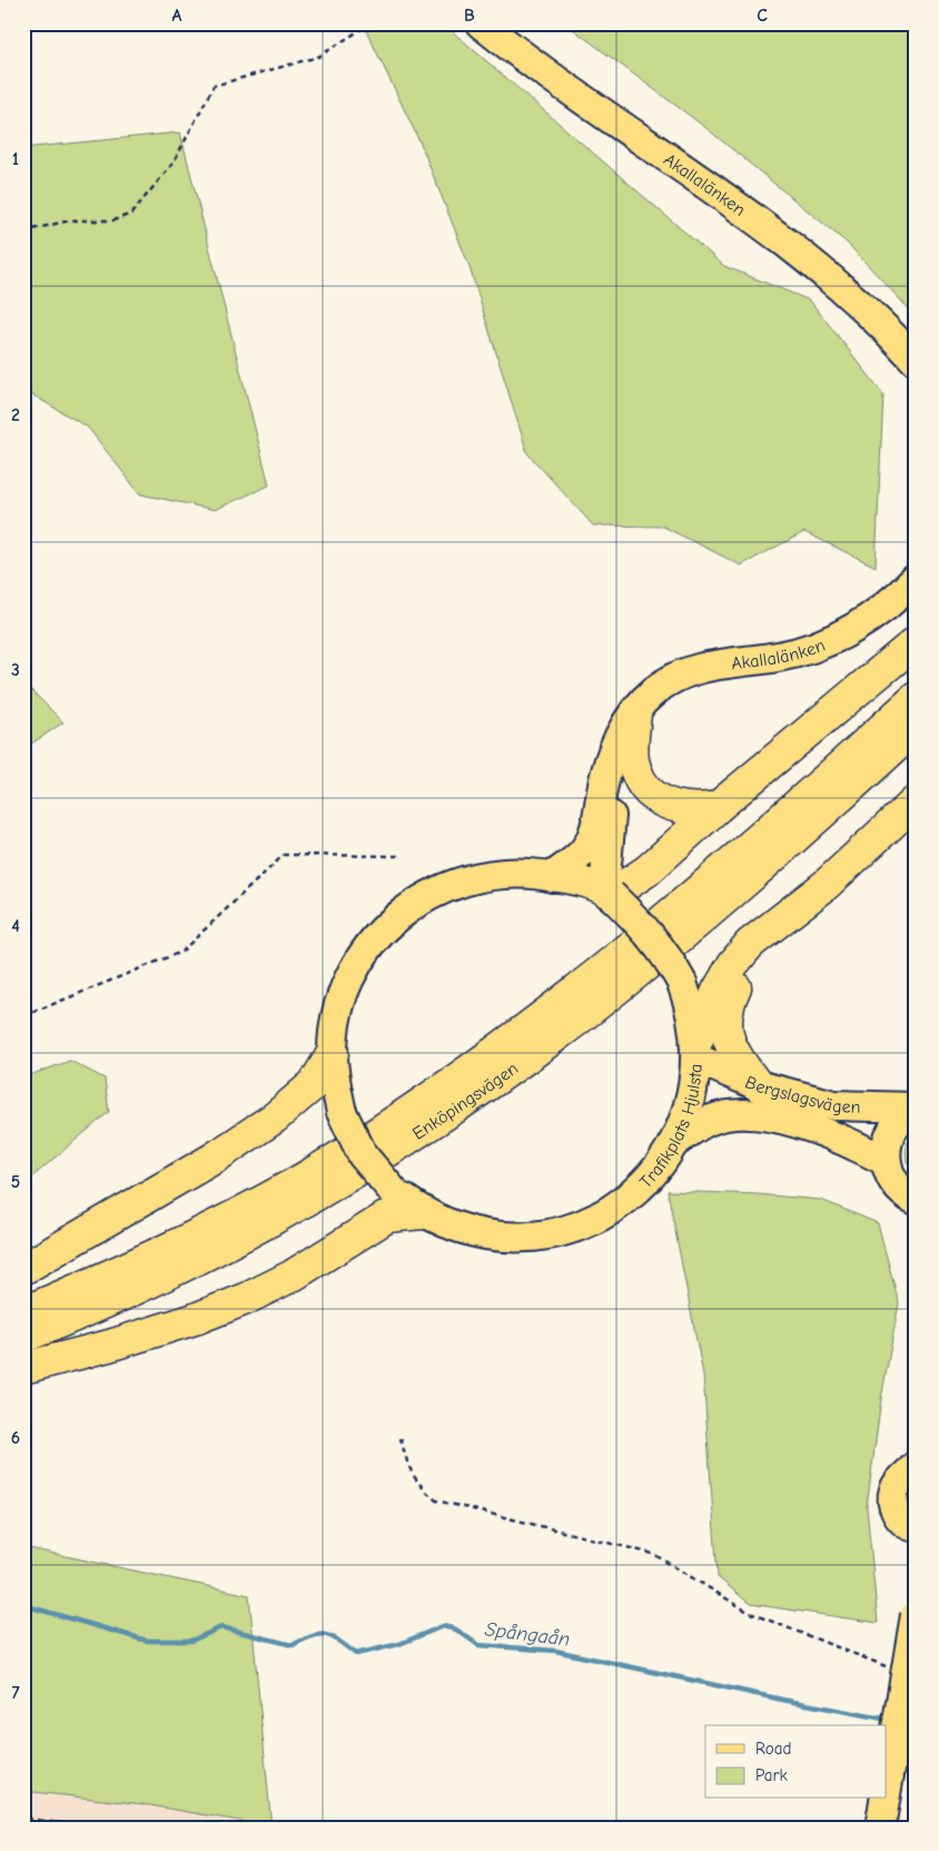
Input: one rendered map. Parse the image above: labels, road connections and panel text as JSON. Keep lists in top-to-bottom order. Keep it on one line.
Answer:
{"streets":{"highway":["Enköpingsvägen"],"main road":["Akallalänken","Bergslagsvägen","Trafikplats Hjulsta"]},"crossings":[["Akallalänken","Trafikplats Hjulsta"],["Bergslagsvägen","Trafikplats Hjulsta"]],"water":["Spångaån"],"legend":["Road","Park"],"grid":{"columns":["A","B","C"],"rows":["1","2","3","4","5","6","7"]}}
